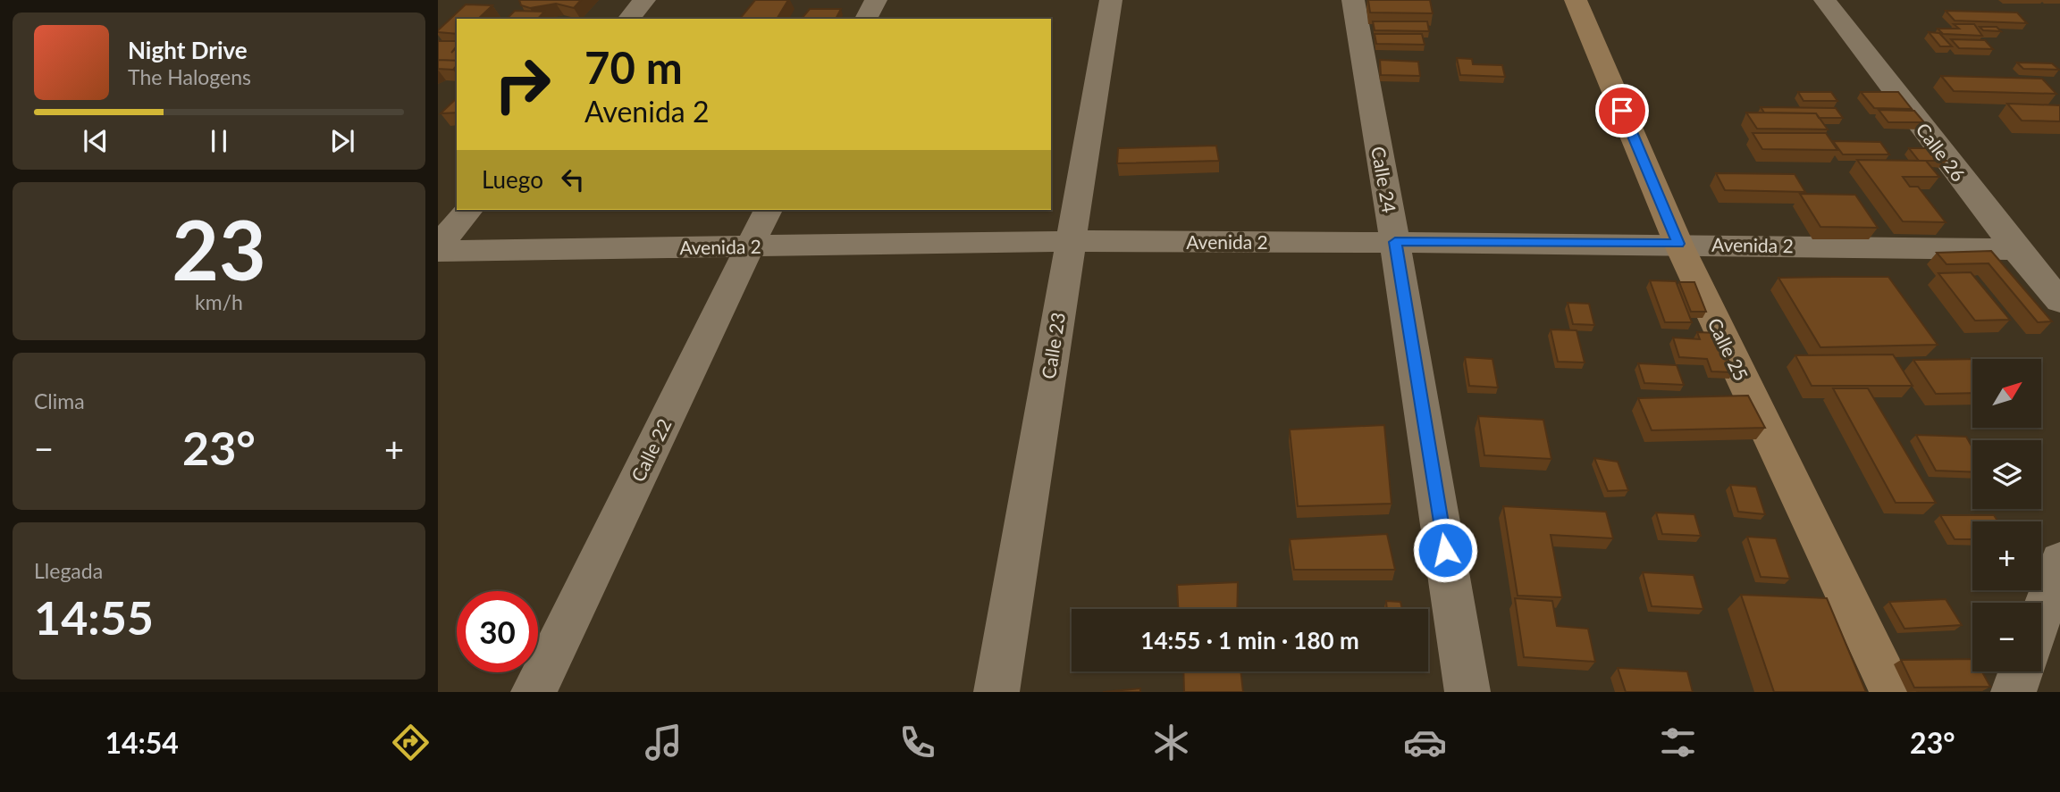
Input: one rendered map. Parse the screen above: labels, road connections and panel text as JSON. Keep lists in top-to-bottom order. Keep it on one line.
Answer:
{"streets":{"street":["Calle 26","Calle 24","Avenida 2","Calle 23","Calle 25","Calle 22"]},"crossings":[["Calle 26","Avenida 2"],["Calle 24","Avenida 2"],["Avenida 2","Calle 23"],["Avenida 2","Calle 25"],["Avenida 2","Calle 22"]],"north":"top right","page":{"turn":["70 m","Avenida 2"],"song":["Night Drive","The Halogens"],"then":"Luego","tile":[["23","km/h"],"Clima",["Llegada","14:55"]],"map_buttons":["+","−"],"heat":["−","23°","+"],"limit":"30","trip":"14:55 · 1 min · 180 m","tabs":["14:54","23°"]}}
